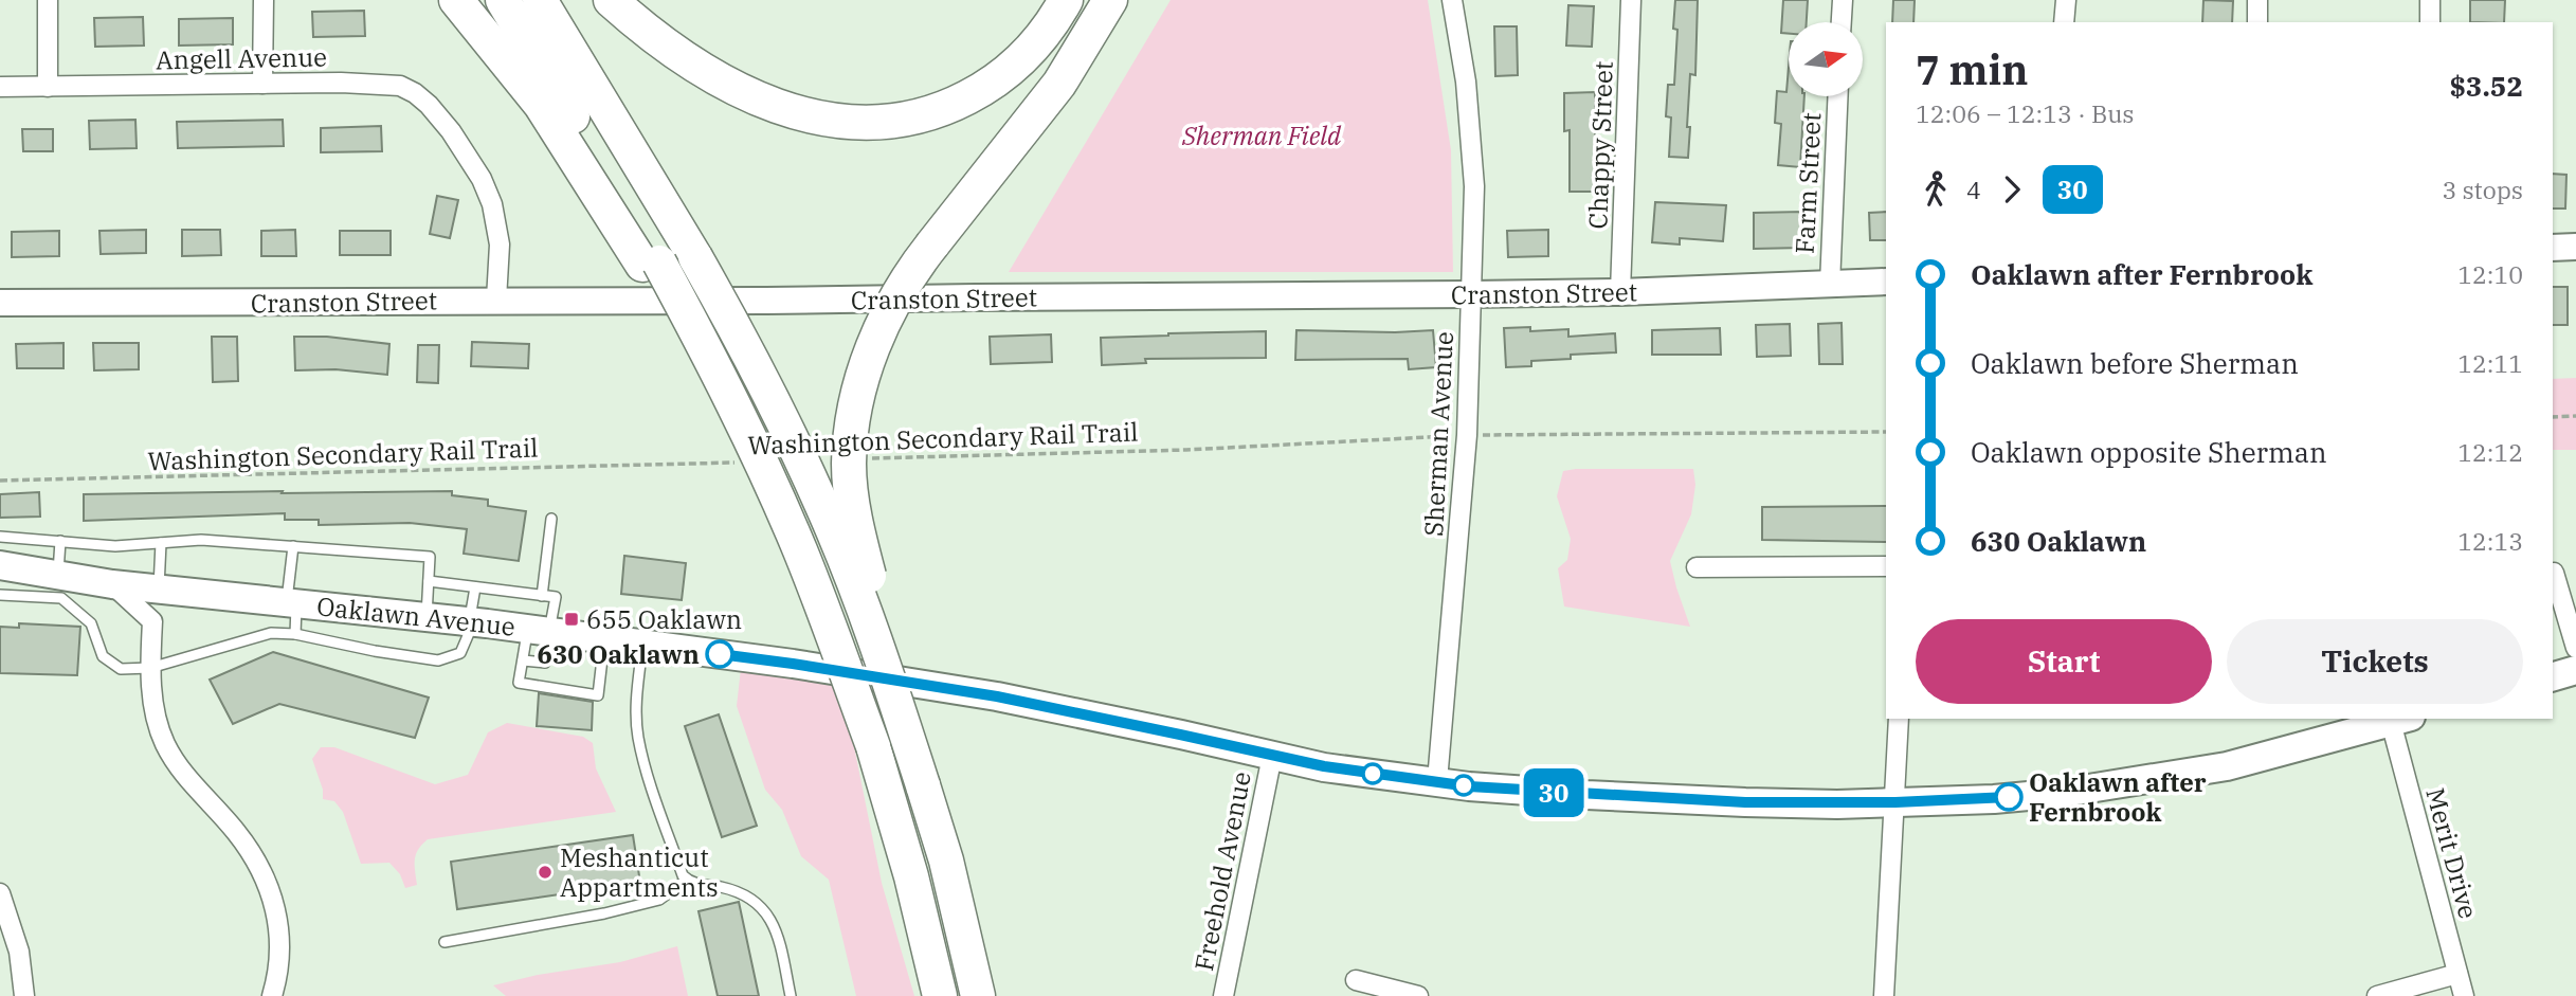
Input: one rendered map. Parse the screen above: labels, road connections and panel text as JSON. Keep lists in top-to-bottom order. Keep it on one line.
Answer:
{"streets":{"main road":["Oaklawn Avenue"],"street":["Angell Avenue","Chappy Street","Farm Street","Cranston Street","Sherman Avenue","Merit Drive","Freehold Avenue"],"path":["Washington Secondary Rail Trail"]},"crossings":[["Angell Avenue","Cranston Street"],["Chappy Street","Cranston Street"],["Farm Street","Cranston Street"],["Cranston Street","Sherman Avenue"],["Sherman Avenue","Washington Secondary Rail Trail"],["Sherman Avenue","Oaklawn Avenue"],["Oaklawn Avenue","Merit Drive"],["Oaklawn Avenue","Freehold Avenue"]],"parks":["Sherman Field"],"places":{"transit":["655 Oaklawn"],"other":["630 Oaklawn","Oaklawn after Fernbrook","Meshanticut Appartments"]},"lines":["bus line 30"],"north":"right","page":{"on_map":"30","heading":["7 min","12:06 – 12:13 · Bus","$3.52"],"legs":["4","30","3 stops"],"list":[{"name":"Oaklawn after Fernbrook","value":"12:10"},{"name":"Oaklawn before Sherman","value":"12:11"},{"name":"Oaklawn opposite Sherman","value":"12:12"},{"name":"630 Oaklawn","value":"12:13"}],"buttons":["Start","Tickets"]}}
